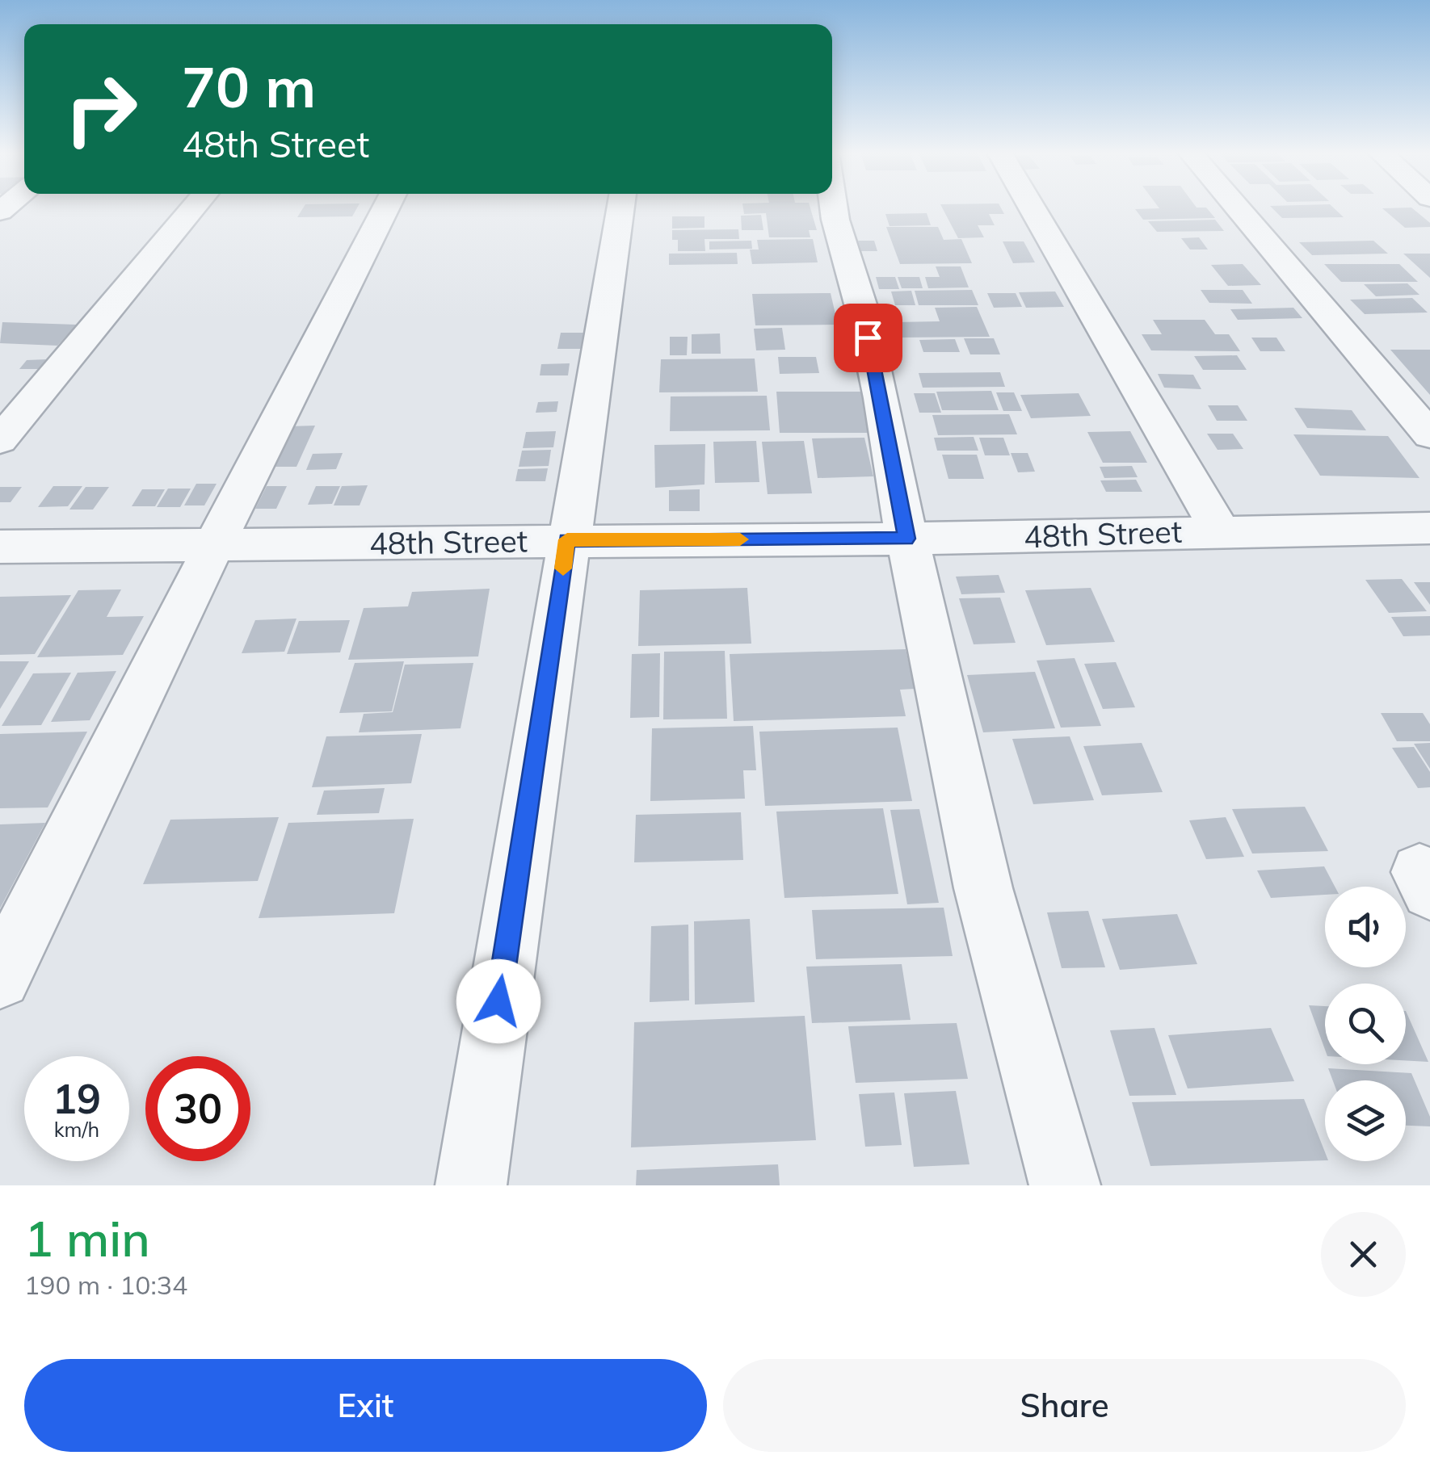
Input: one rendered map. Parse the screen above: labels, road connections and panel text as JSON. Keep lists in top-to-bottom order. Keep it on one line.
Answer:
{"streets":{"street":["48th Street"]},"page":{"turn":["70 m","48th Street"],"speed":"19 km/h","limit":"30","heading":["1 min","190 m · 10:34"],"buttons":["Exit","Share"]}}
